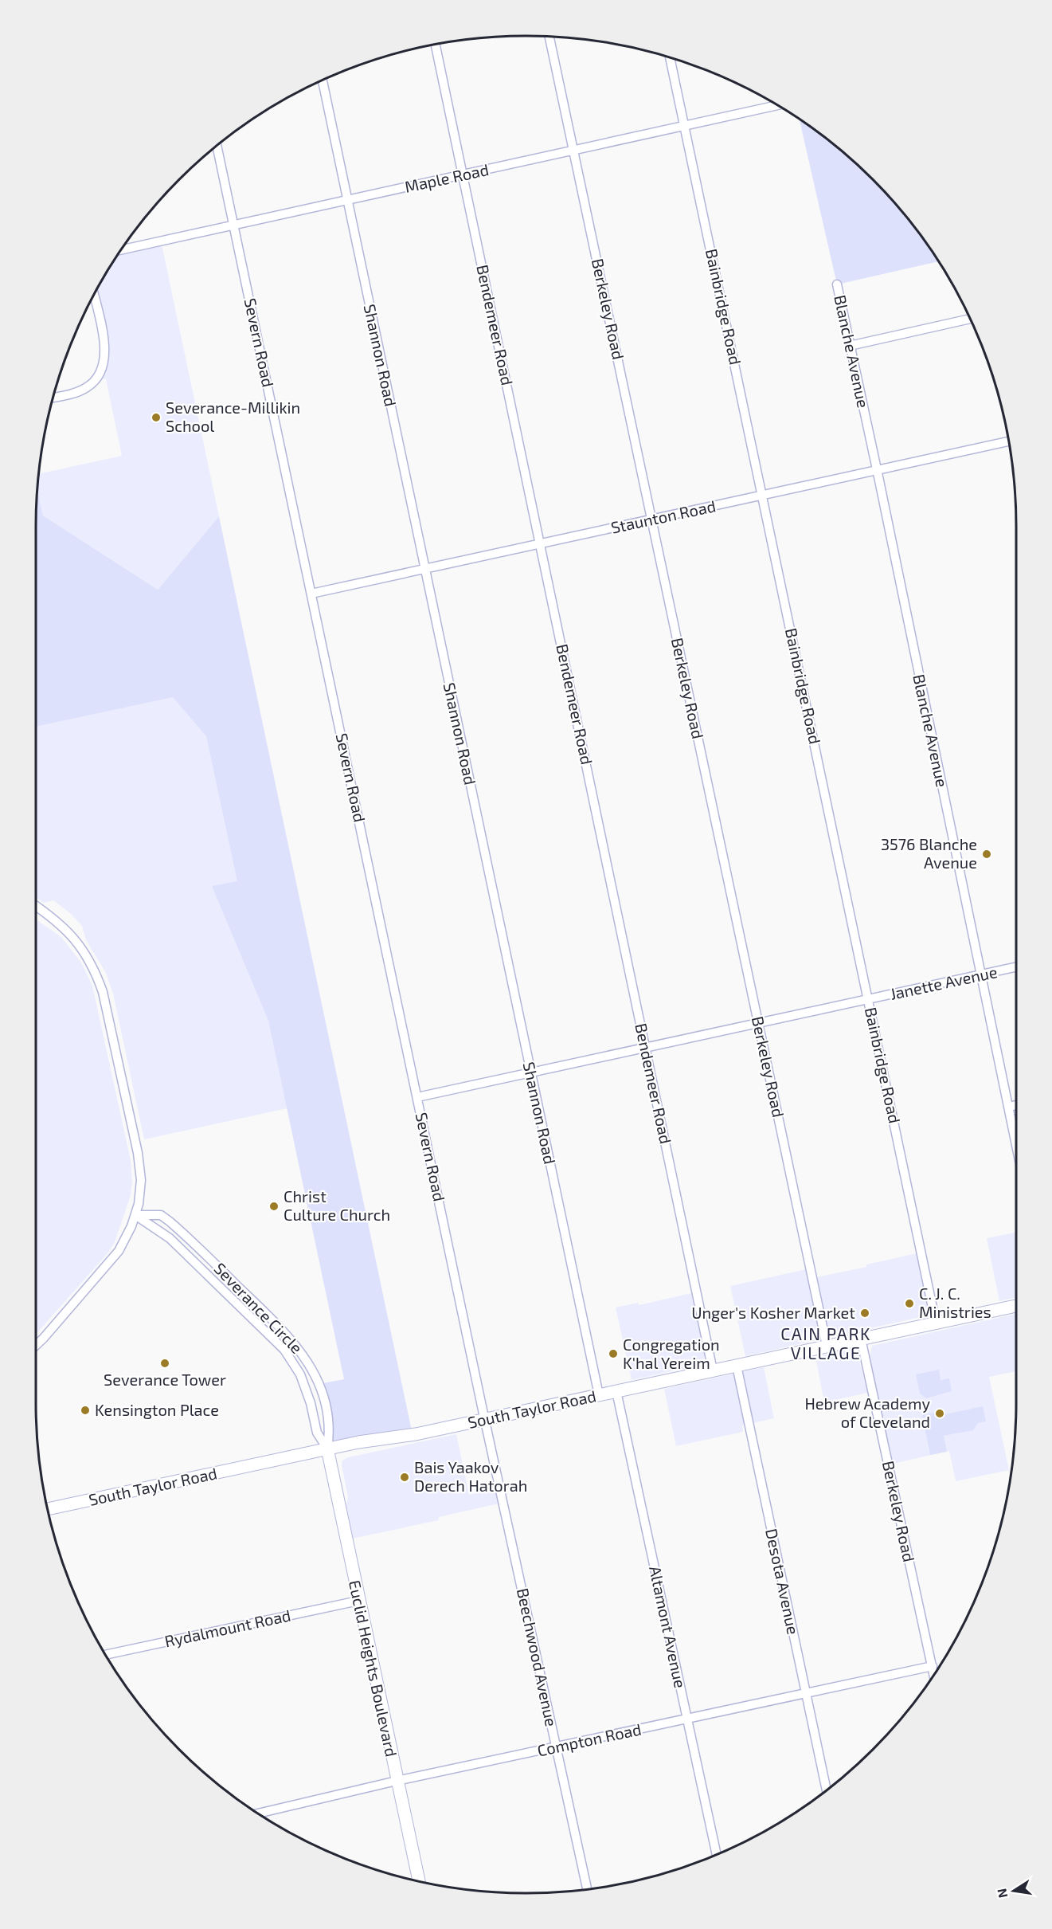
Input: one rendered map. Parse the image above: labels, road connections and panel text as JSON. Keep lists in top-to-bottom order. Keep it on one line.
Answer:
{"streets":{"main road":["South Taylor Road","Euclid Heights Boulevard"],"street":["Maple Road","Bainbridge Road","Berkeley Road","Bendemeer Road","Severn Road","Blanche Avenue","Shannon Road","Staunton Road","Janette Avenue","Severance Circle","Desota Avenue","Altamont Avenue","Rydalmount Road","Beechwood Avenue","Compton Road"]},"crossings":[["Maple Road","Bainbridge Road"],["Maple Road","Berkeley Road"],["Maple Road","Bendemeer Road"],["Maple Road","Severn Road"],["Maple Road","Shannon Road"],["Bainbridge Road","Staunton Road"],["Bainbridge Road","Janette Avenue"],["Bainbridge Road","South Taylor Road"],["Berkeley Road","Staunton Road"],["Berkeley Road","Janette Avenue"],["Berkeley Road","South Taylor Road"],["Berkeley Road","Compton Road"],["Bendemeer Road","Staunton Road"],["Bendemeer Road","Janette Avenue"],["Bendemeer Road","South Taylor Road"],["Severn Road","Staunton Road"],["Severn Road","Janette Avenue"],["Severn Road","South Taylor Road"],["Severn Road","Beechwood Avenue"],["Blanche Avenue","Staunton Road"],["Blanche Avenue","Janette Avenue"],["Shannon Road","Staunton Road"],["Shannon Road","Janette Avenue"],["Shannon Road","South Taylor Road"],["Severance Circle","South Taylor Road"],["Severance Circle","Euclid Heights Boulevard"],["South Taylor Road","Desota Avenue"],["South Taylor Road","Altamont Avenue"],["South Taylor Road","Beechwood Avenue"],["South Taylor Road","Euclid Heights Boulevard"],["Desota Avenue","Compton Road"],["Altamont Avenue","Compton Road"],["Rydalmount Road","Euclid Heights Boulevard"],["Beechwood Avenue","Compton Road"],["Euclid Heights Boulevard","Compton Road"]],"districts":["CAIN PARK VILLAGE"],"places":["Severance-Millikin School","3576 Blanche Avenue","Christ Culture Church","C. J. C. Ministries","Unger's Kosher Market","Congregation K'hal Yereim","Severance Tower","Kensington Place","Hebrew Academy of Cleveland","Bais Yaakov Derech Hatorah"],"north":"left"}
